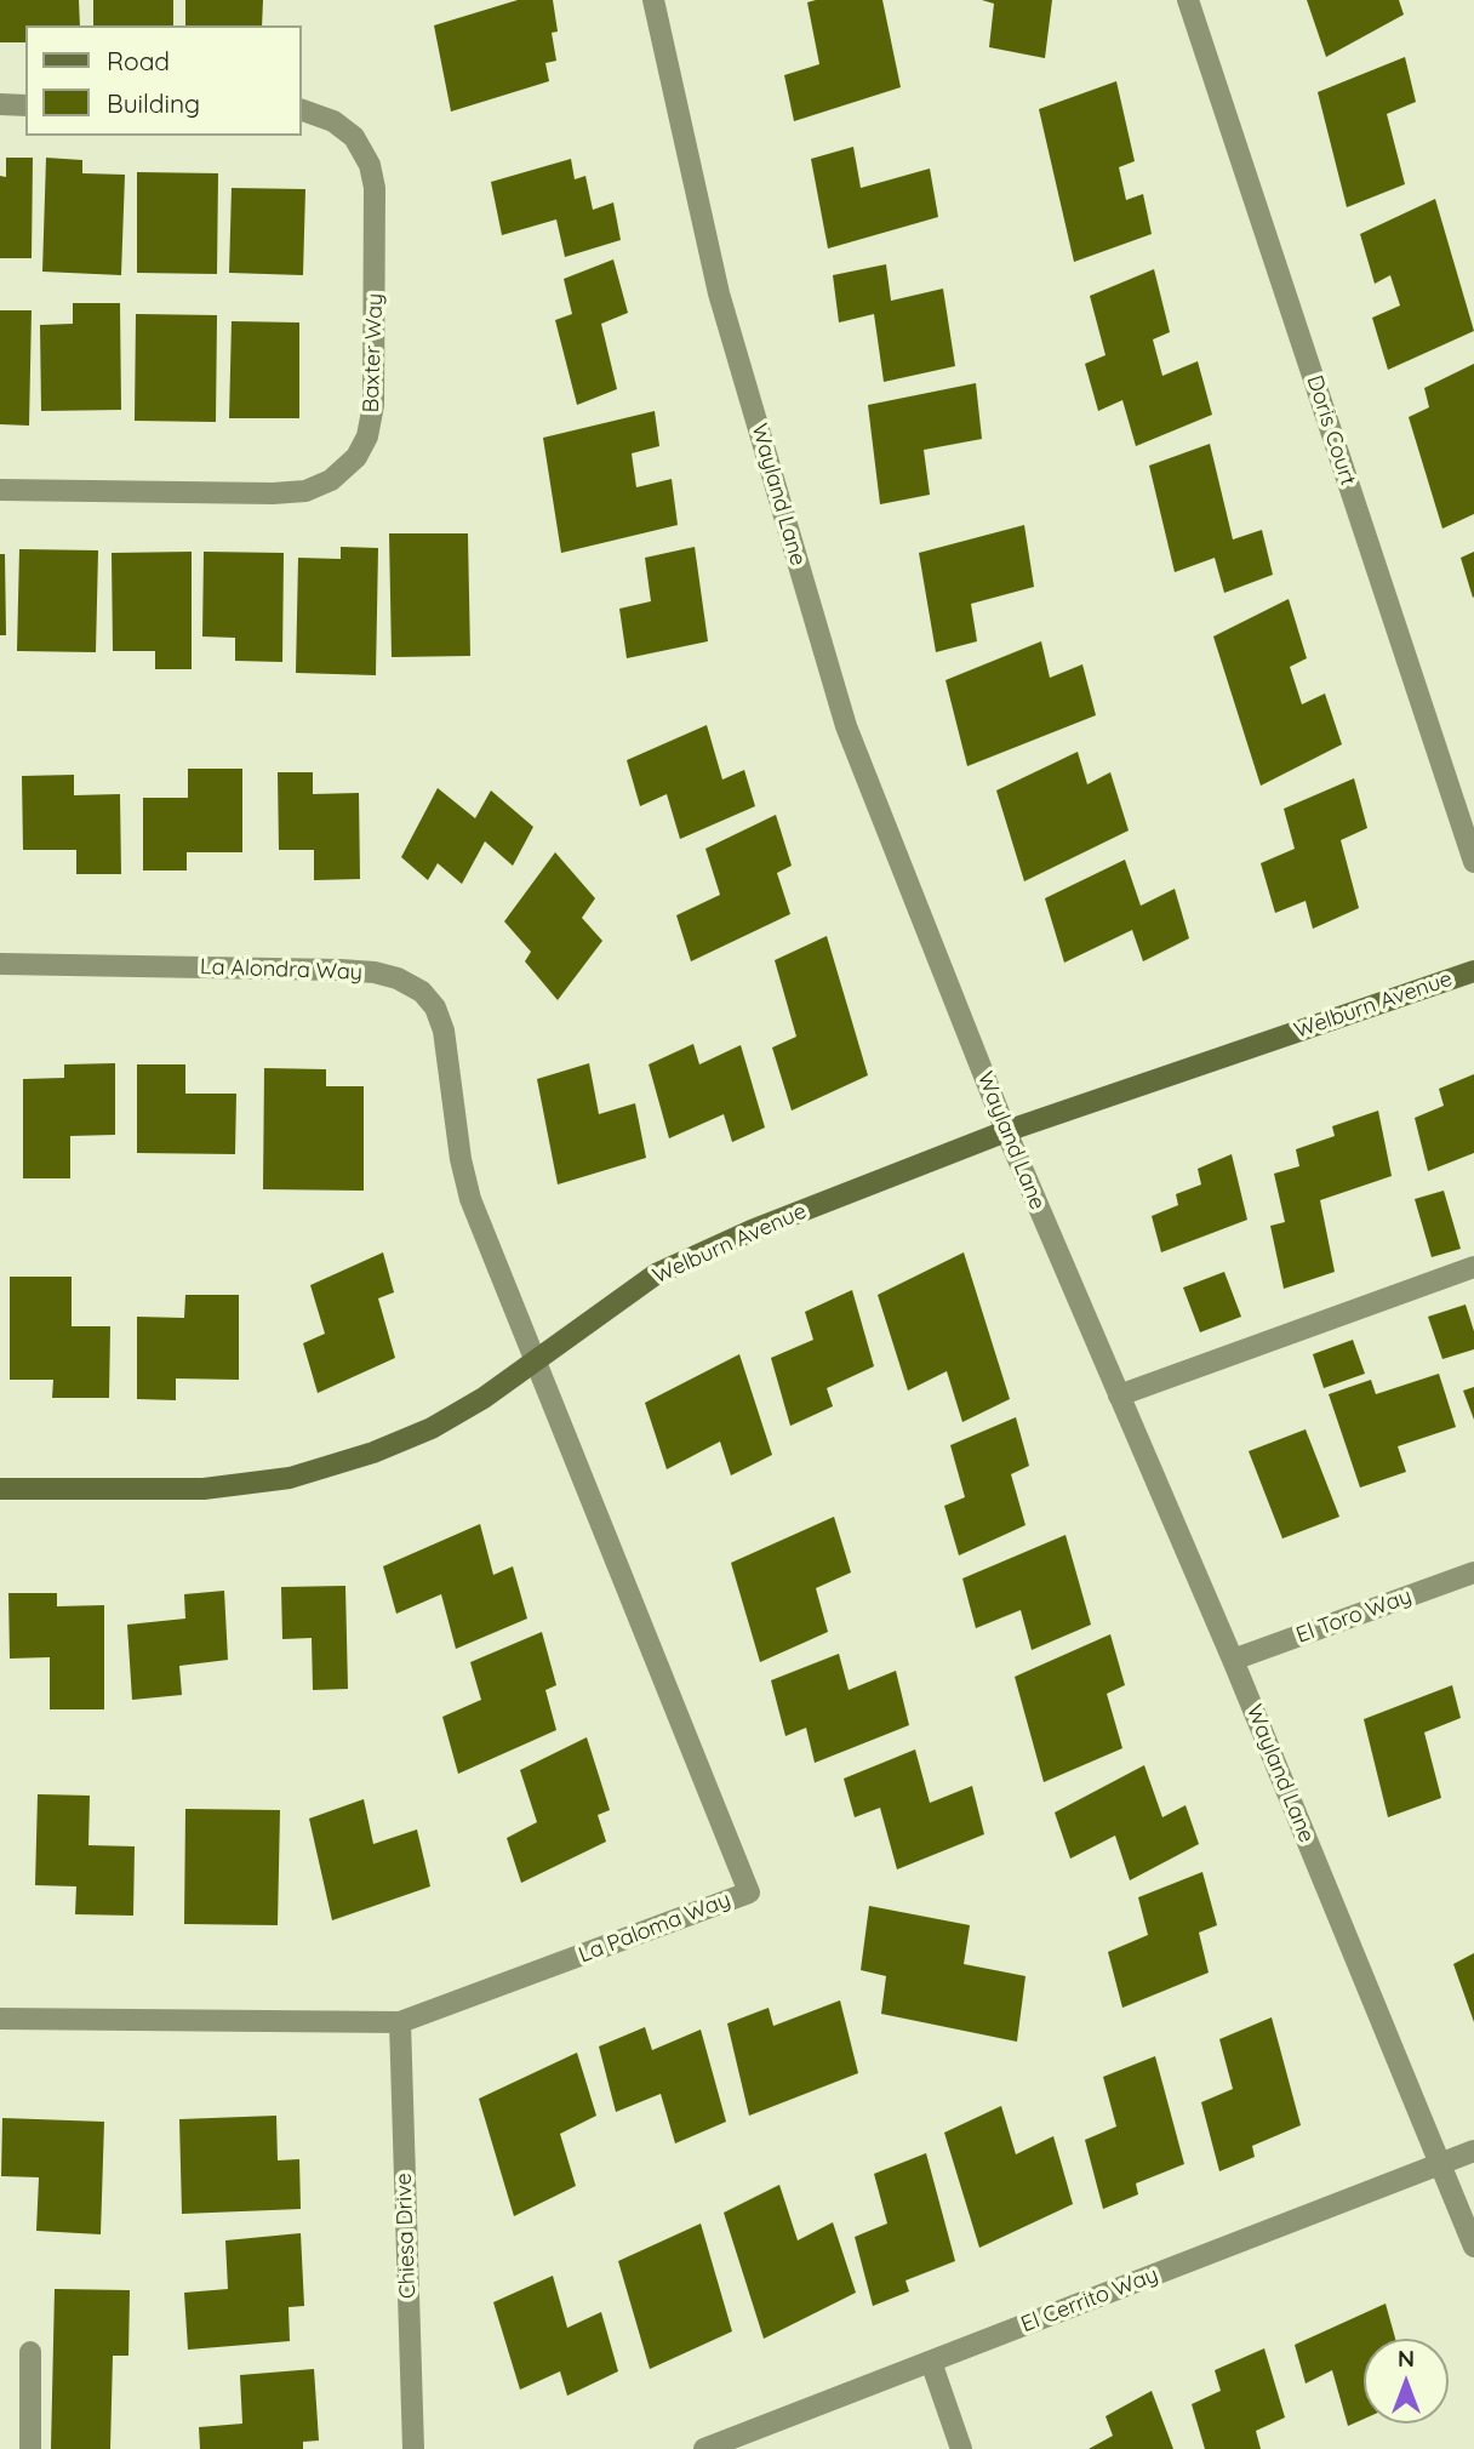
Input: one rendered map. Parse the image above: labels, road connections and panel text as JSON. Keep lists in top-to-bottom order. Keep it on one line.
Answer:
{"streets":{"main road":["Welburn Avenue"],"street":["Baxter Way","Doris Court","Wayland Lane","La Alondra Way","El Toro Way","La Paloma Way","Chiesa Drive","El Cerrito Way"]},"crossings":[["Wayland Lane","Welburn Avenue"],["Wayland Lane","El Toro Way"],["Wayland Lane","El Cerrito Way"],["La Alondra Way","Welburn Avenue"],["La Alondra Way","La Paloma Way"],["Welburn Avenue","La Paloma Way"],["La Paloma Way","Chiesa Drive"]],"legend":["Road","Building"],"north":"top"}
